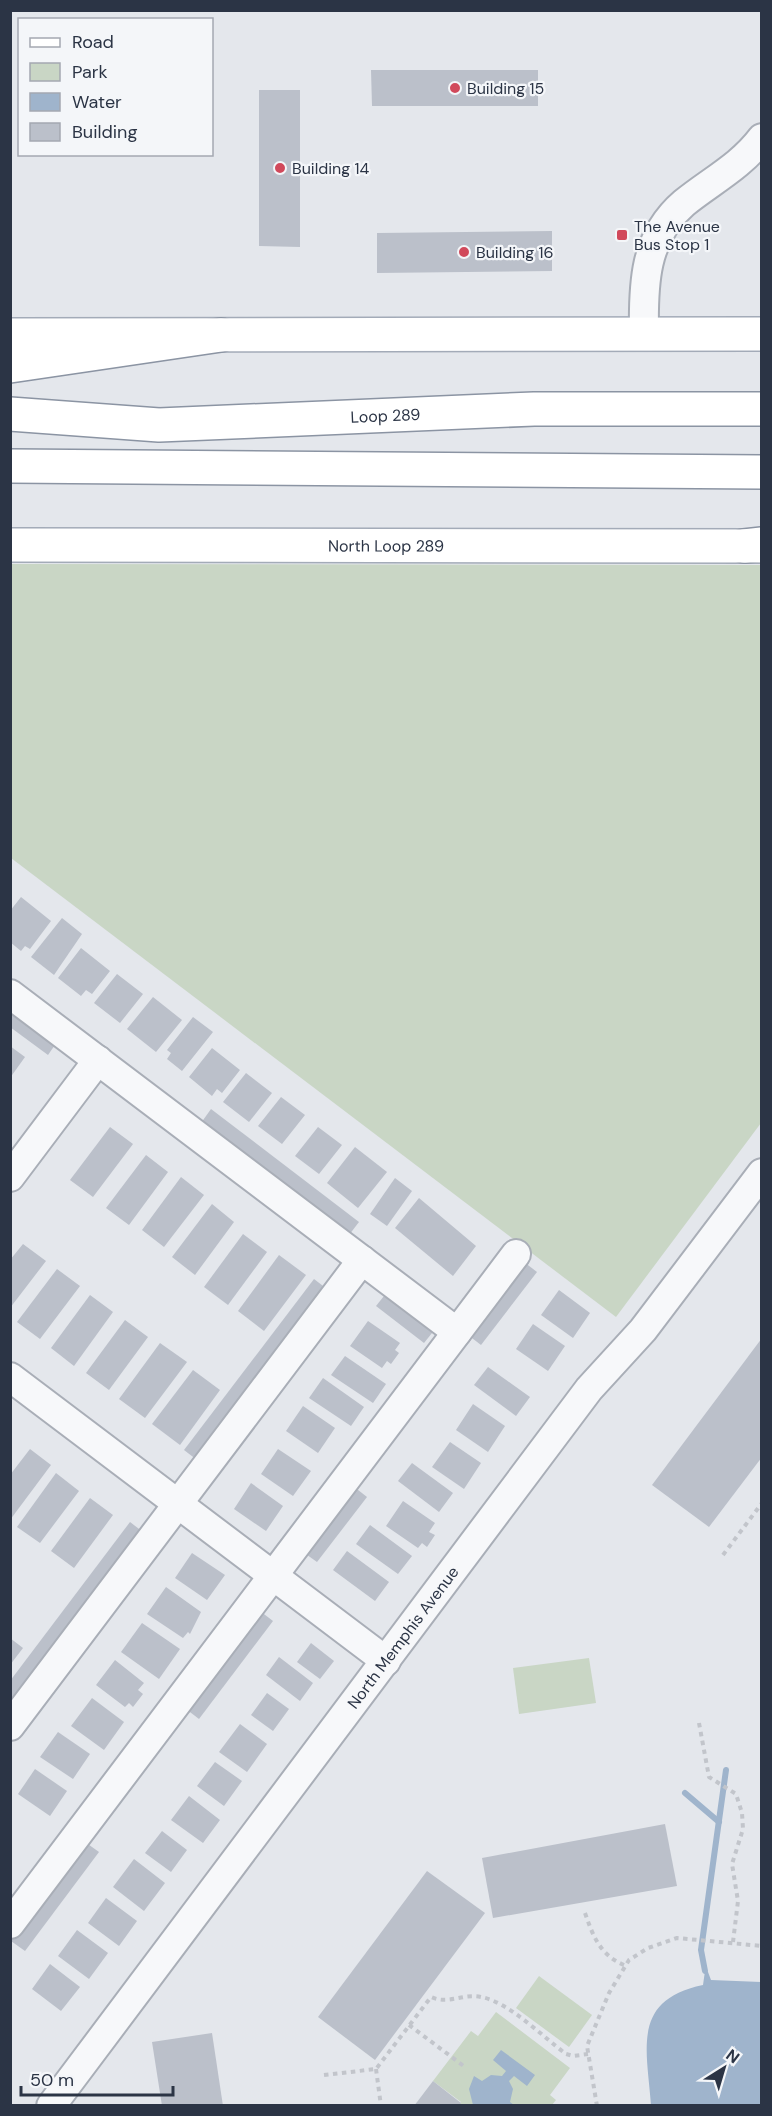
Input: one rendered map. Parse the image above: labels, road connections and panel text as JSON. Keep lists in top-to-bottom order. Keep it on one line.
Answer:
{"streets":{"main road":["Loop 289","North Loop 289"],"street":["North Memphis Avenue"]},"places":{"other":["Building 15","Building 14","Building 16"],"transit":["The Avenue Bus Stop 1"]},"legend":["Road","Park","Water","Building"],"scale_bar":"50 m","north":"top right"}
